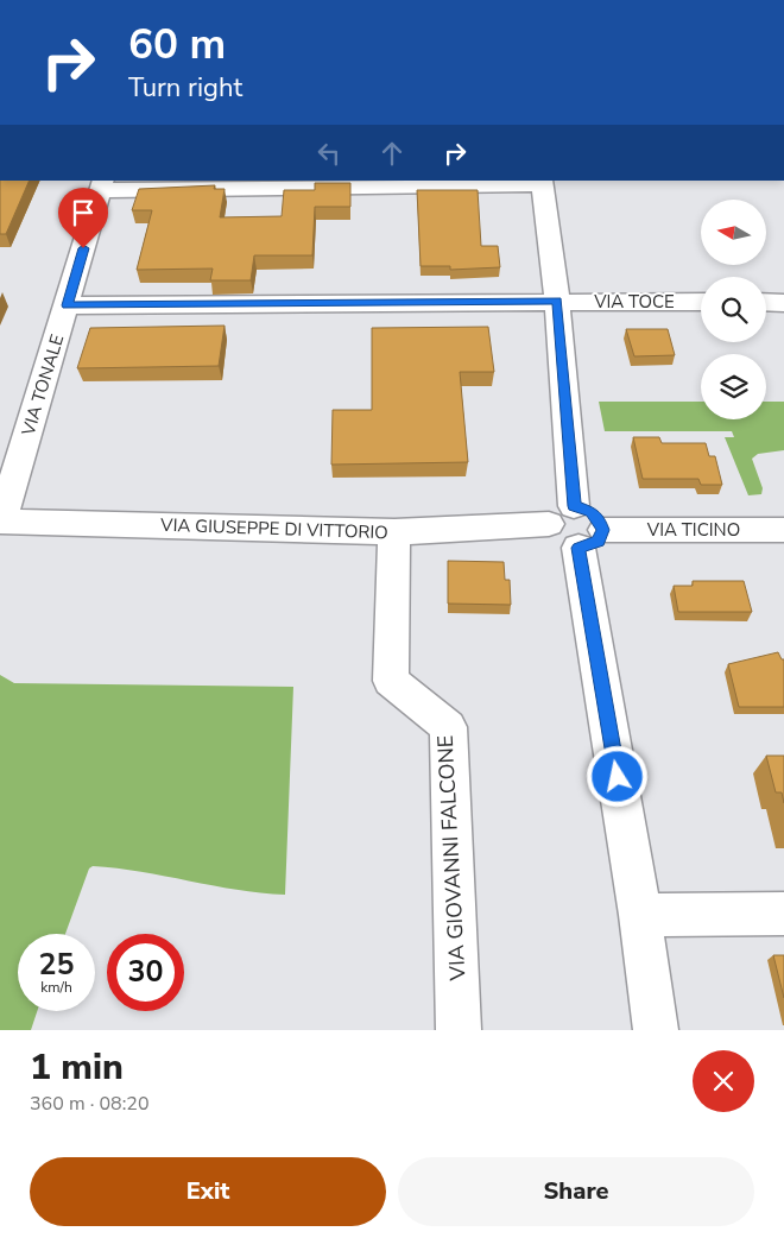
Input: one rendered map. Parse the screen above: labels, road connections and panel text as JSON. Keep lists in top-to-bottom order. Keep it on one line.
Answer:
{"streets":{"street":["VIA TOCE","VIA TONALE","VIA GIUSEPPE DI VITTORIO","VIA TICINO","VIA GIOVANNI FALCONE"]},"crossings":[["VIA TOCE","VIA TONALE"],["VIA TONALE","VIA GIUSEPPE DI VITTORIO"],["VIA GIUSEPPE DI VITTORIO","VIA TICINO"],["VIA GIUSEPPE DI VITTORIO","VIA GIOVANNI FALCONE"]],"north":"left","page":{"turn":["60 m","Turn right"],"speed":"25 km/h","limit":"30","heading":["1 min","360 m · 08:20"],"buttons":["Exit","Share"]}}
